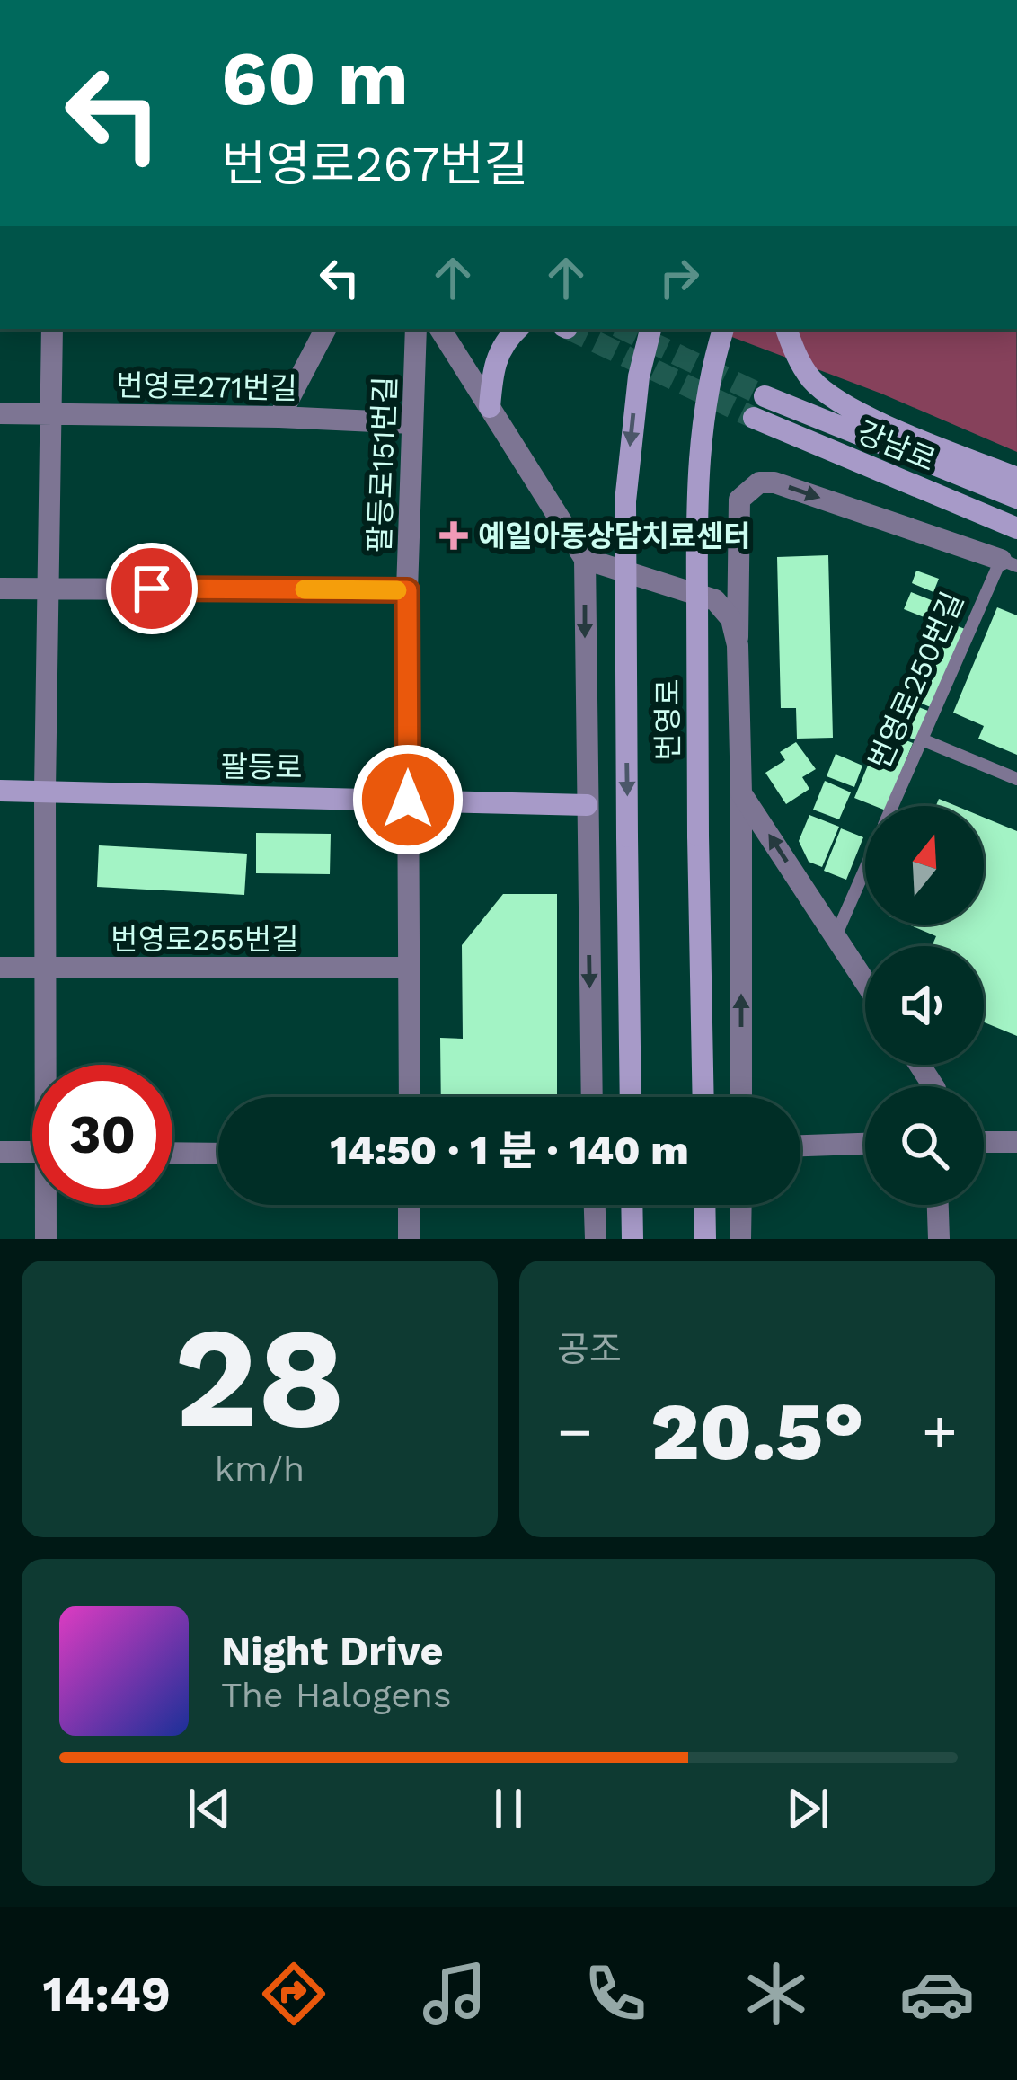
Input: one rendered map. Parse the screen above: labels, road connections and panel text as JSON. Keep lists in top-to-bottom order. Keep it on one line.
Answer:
{"streets":{"main road":["강남로","번영로","팔등로"],"street":["번영로271번길","팔등로151번길","번영로255번길"],"lane":["번영로250번길"]},"crossings":[["번영로271번길","팔등로151번길"],["팔등로151번길","팔등로"],["팔등로151번길","번영로255번길"]],"places":{"health":["예일아동상담치료센터"]},"north":"top","page":{"turn":["60 m","번영로267번길"],"limit":"30","trip":"14:50 · 1 분 · 140 m","tile":[["28","km/h"],"공조"],"heat":["−","20.5°","+"],"song":["Night Drive","The Halogens"],"tabs":"14:49"}}
